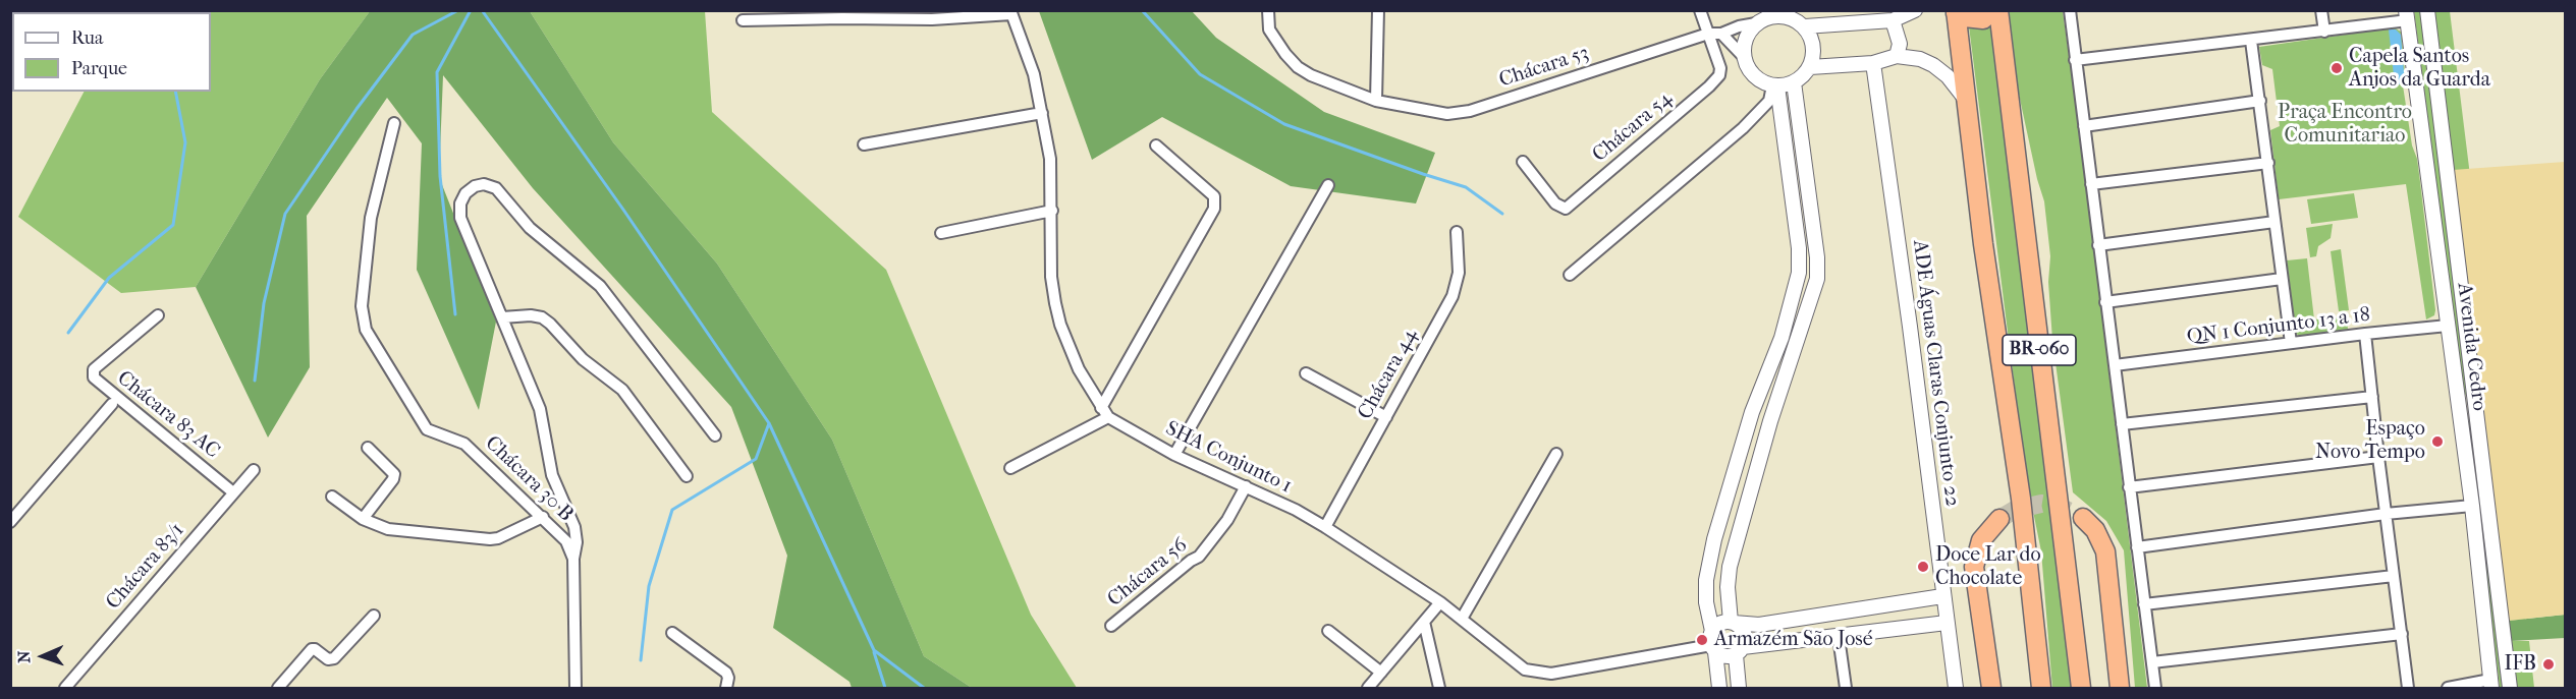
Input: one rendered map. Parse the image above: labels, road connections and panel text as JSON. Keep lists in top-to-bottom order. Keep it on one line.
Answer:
{"streets":{"highway":["BR-060"],"street":["Chácara 53","Chácara 54","QN 1 Conjunto 13 a 18","Avenida Cedro","ADE Águas Claras Conjunto 22","Chácara 44","Chácara 83 AC","SHA Conjunto 1","Chácara 30 B","Chácara 83/1","Chácara 56"]},"crossings":[["Chácara 53","Chácara 54"],["QN 1 Conjunto 13 a 18","Avenida Cedro"],["Chácara 44","SHA Conjunto 1"],["Chácara 83 AC","Chácara 83/1"],["SHA Conjunto 1","Chácara 56"]],"parks":["Praça Encontro Comunitariao"],"places":["Capela Santos Anjos da Guarda","Espaço Novo Tempo","Doce Lar do Chocolate","Armazém São José","IFB"],"legend":["Rua","Parque"],"north":"left"}
